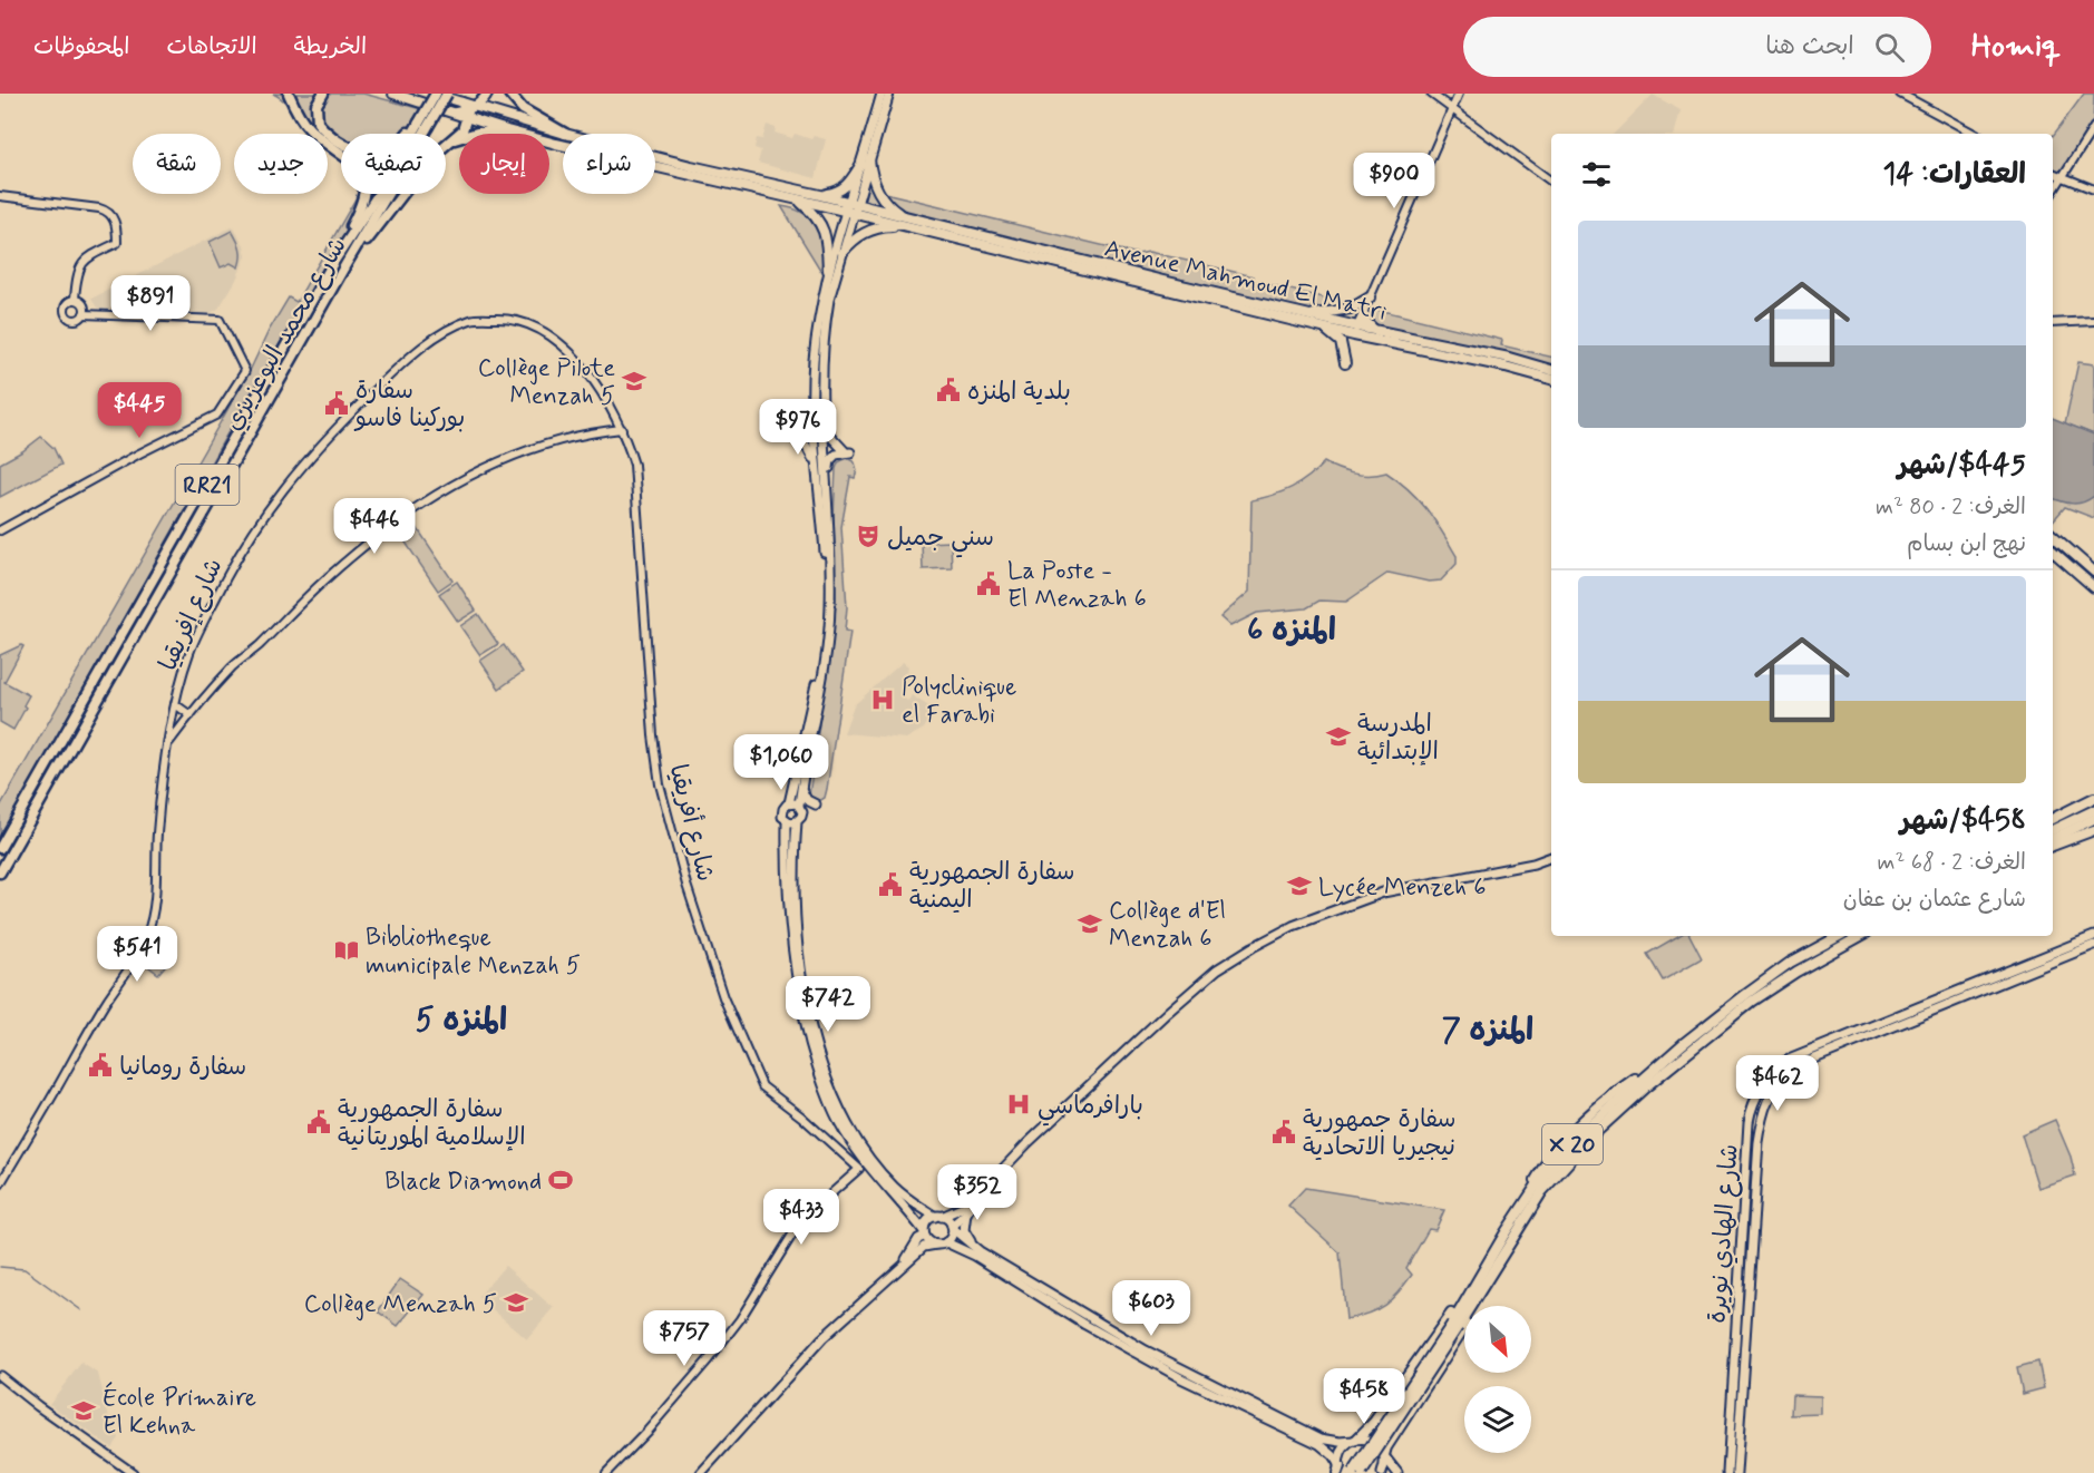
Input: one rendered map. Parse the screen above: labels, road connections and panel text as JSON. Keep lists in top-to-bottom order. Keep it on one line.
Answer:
{"streets":{"highway":["Avenue Mahmoud El Matri","شارع محمد البوعزيزي","RR21","X 20"],"main road":["شارع الهادي نويرة"],"street":["شارع إفريقيا","شارع أفريقيا"]},"crossings":[["شارع إفريقيا","شارع أفريقيا"]],"districts":["المنزه 6","المنزه 5","المنزه 7"],"places":{"school or university":["Collège Pilote Menzah 5","المدرسة الإبتدائية","Lycée Menzeh 6","Collège d'El Menzah 6","Collège Menzah 5","École Primaire El Kehna"],"public building":["بلدية المنزه","سفارة بوركينا فاسو","La Poste - El Menzah 6","سفارة الجمهورية اليمنية","سفارة رومانيا","سفارة الجمهورية الإسلامية الموريتانية","سفارة جمهورية نيجيريا الاتحادية"],"theatre":["سني جميل"],"hospital":["Polyclinique el Farabi","بارافرماسي"],"library":["Bibliotheque municipale Menzah 5"],"sports":["Black Diamond"]},"north":"bottom right","page":{"header":"Homiq","search":"ابحث هنا","nav":["الخريطة","الاتجاهات","المحفوظات"],"chip":["شراء","إيجار","تصفية","جديد","شقة"],"heading":"العقارات: 14","price":["$900","$891","$445","$976","$446","$1,060","$541","$742","$462","$352","$433","$603","$757","$458"],"list":[{"name":"$445/شهر","note":"الغرف: 2 · 80 m² · نهج ابن بسام"},{"name":"$458/شهر","note":"الغرف: 2 · 68 m² · شارع عثمان بن عفان"}]}}
